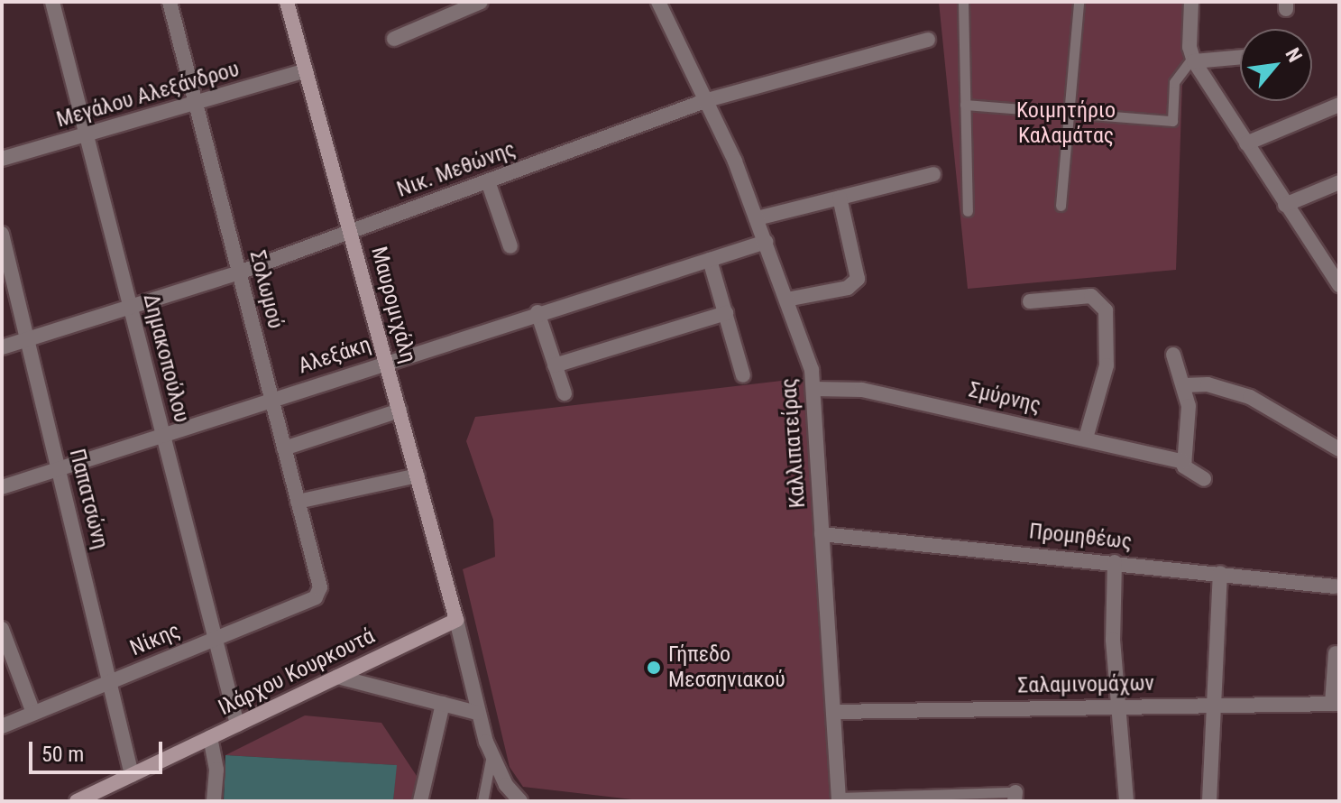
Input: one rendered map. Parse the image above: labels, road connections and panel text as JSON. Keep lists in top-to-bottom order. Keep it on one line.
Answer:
{"streets":{"main road":["Μαυρομιχάλη","Ιλάρχου Κουρκουτά"],"street":["Μεγάλου Αλεξάνδρου","Νικ. Μεθώνης","Σολωμού","Αλεξάκη","Δημακοπούλου","Σμύρνης","Καλλιπατείρας","Παπατσώνη","Προμηθέως","Νίκης","Σαλαμινομάχων"]},"crossings":[["Μεγάλου Αλεξάνδρου","Σολωμού"],["Μεγάλου Αλεξάνδρου","Μαυρομιχάλη"],["Μεγάλου Αλεξάνδρου","Δημακοπούλου"],["Νικ. Μεθώνης","Σολωμού"],["Νικ. Μεθώνης","Μαυρομιχάλη"],["Νικ. Μεθώνης","Δημακοπούλου"],["Νικ. Μεθώνης","Καλλιπατείρας"],["Νικ. Μεθώνης","Παπατσώνη"],["Σολωμού","Αλεξάκη"],["Σολωμού","Νίκης"],["Μαυρομιχάλη","Αλεξάκη"],["Μαυρομιχάλη","Ιλάρχου Κουρκουτά"],["Αλεξάκη","Δημακοπούλου"],["Αλεξάκη","Καλλιπατείρας"],["Αλεξάκη","Παπατσώνη"],["Δημακοπούλου","Νίκης"],["Δημακοπούλου","Ιλάρχου Κουρκουτά"],["Σμύρνης","Καλλιπατείρας"],["Καλλιπατείρας","Προμηθέως"],["Καλλιπατείρας","Σαλαμινομάχων"],["Παπατσώνη","Νίκης"],["Παπατσώνη","Ιλάρχου Κουρκουτά"]],"parks":["Κοιμητήριο Καλαμάτας"],"places":["Γήπεδο Μεσσηνιακού"],"scale_bar":"50 m","north":"top right"}
